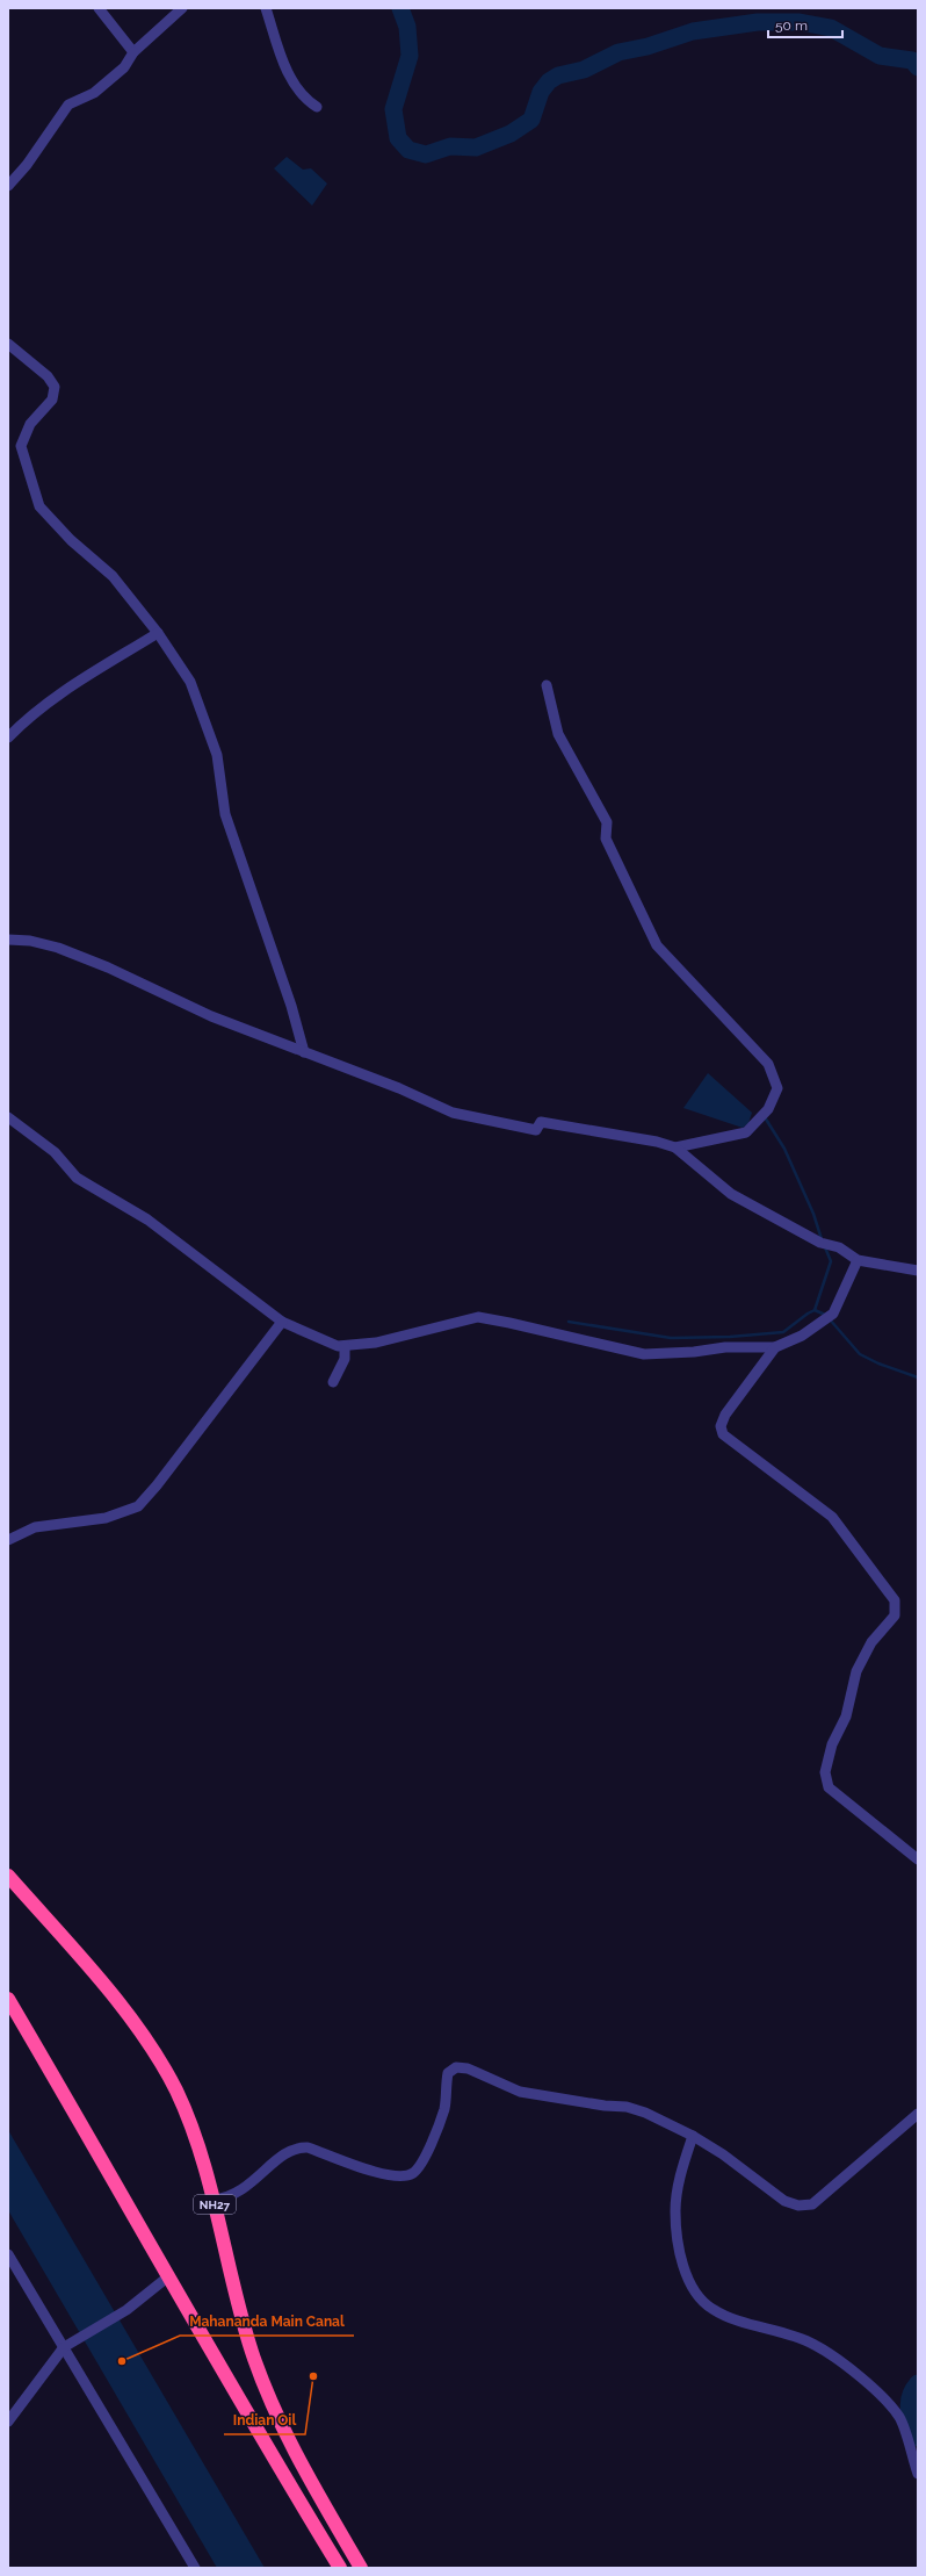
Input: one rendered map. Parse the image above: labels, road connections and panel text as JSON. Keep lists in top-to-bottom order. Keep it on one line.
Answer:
{"streets":{"highway":["NH27"]},"places":["Mahananda Main Canal","Indian Oil"],"scale_bar":"50 m"}
